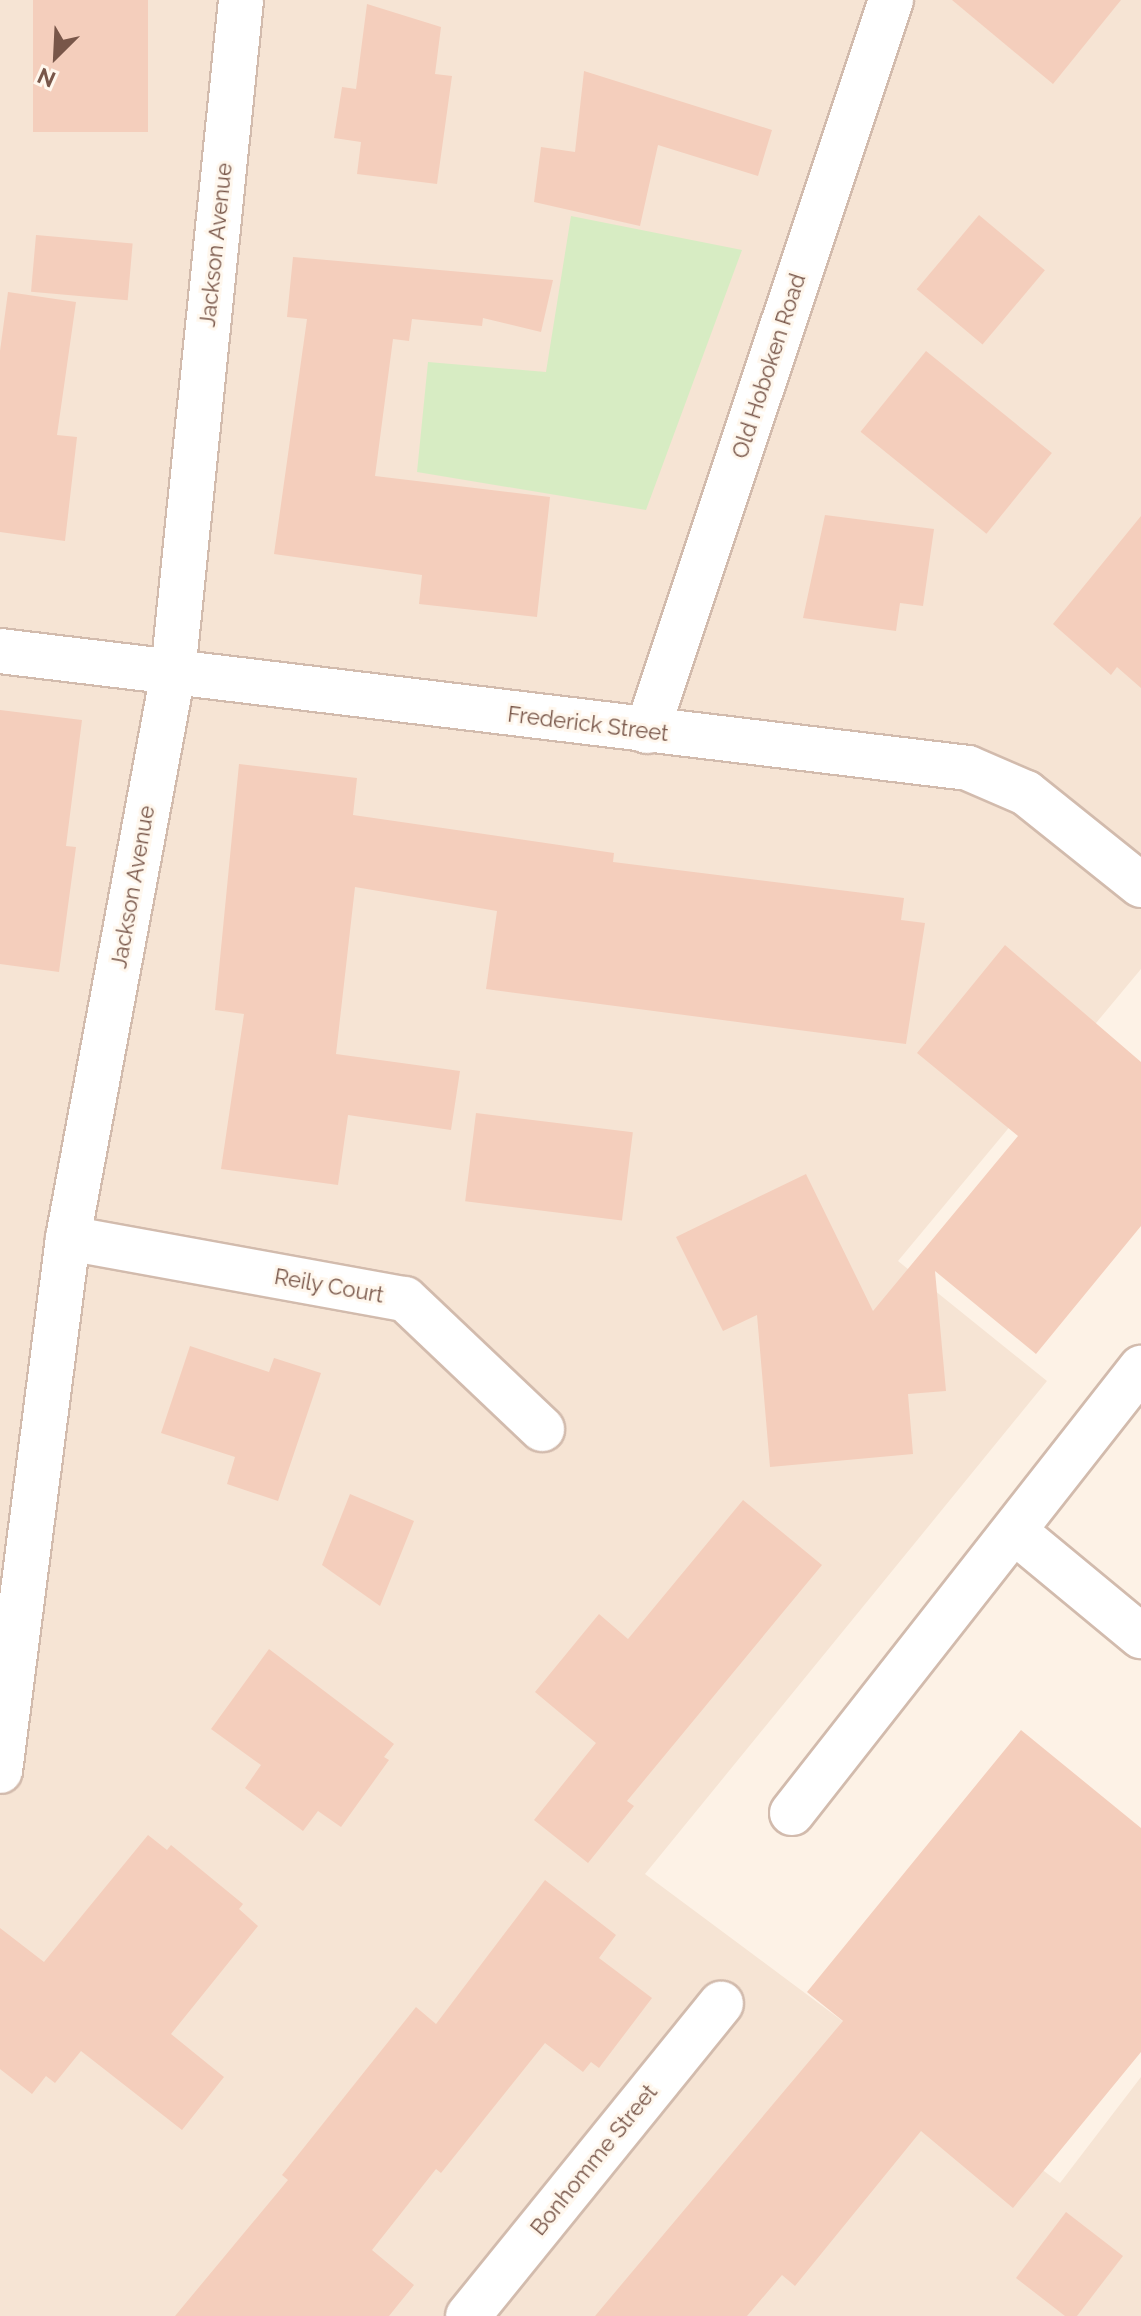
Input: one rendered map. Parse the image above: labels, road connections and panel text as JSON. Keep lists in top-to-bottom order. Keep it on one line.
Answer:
{"streets":{"street":["Jackson Avenue","Old Hoboken Road","Frederick Street","Reily Court","Bonhomme Street"]},"crossings":[["Jackson Avenue","Frederick Street"],["Jackson Avenue","Reily Court"],["Old Hoboken Road","Frederick Street"]],"north":"bottom left"}
